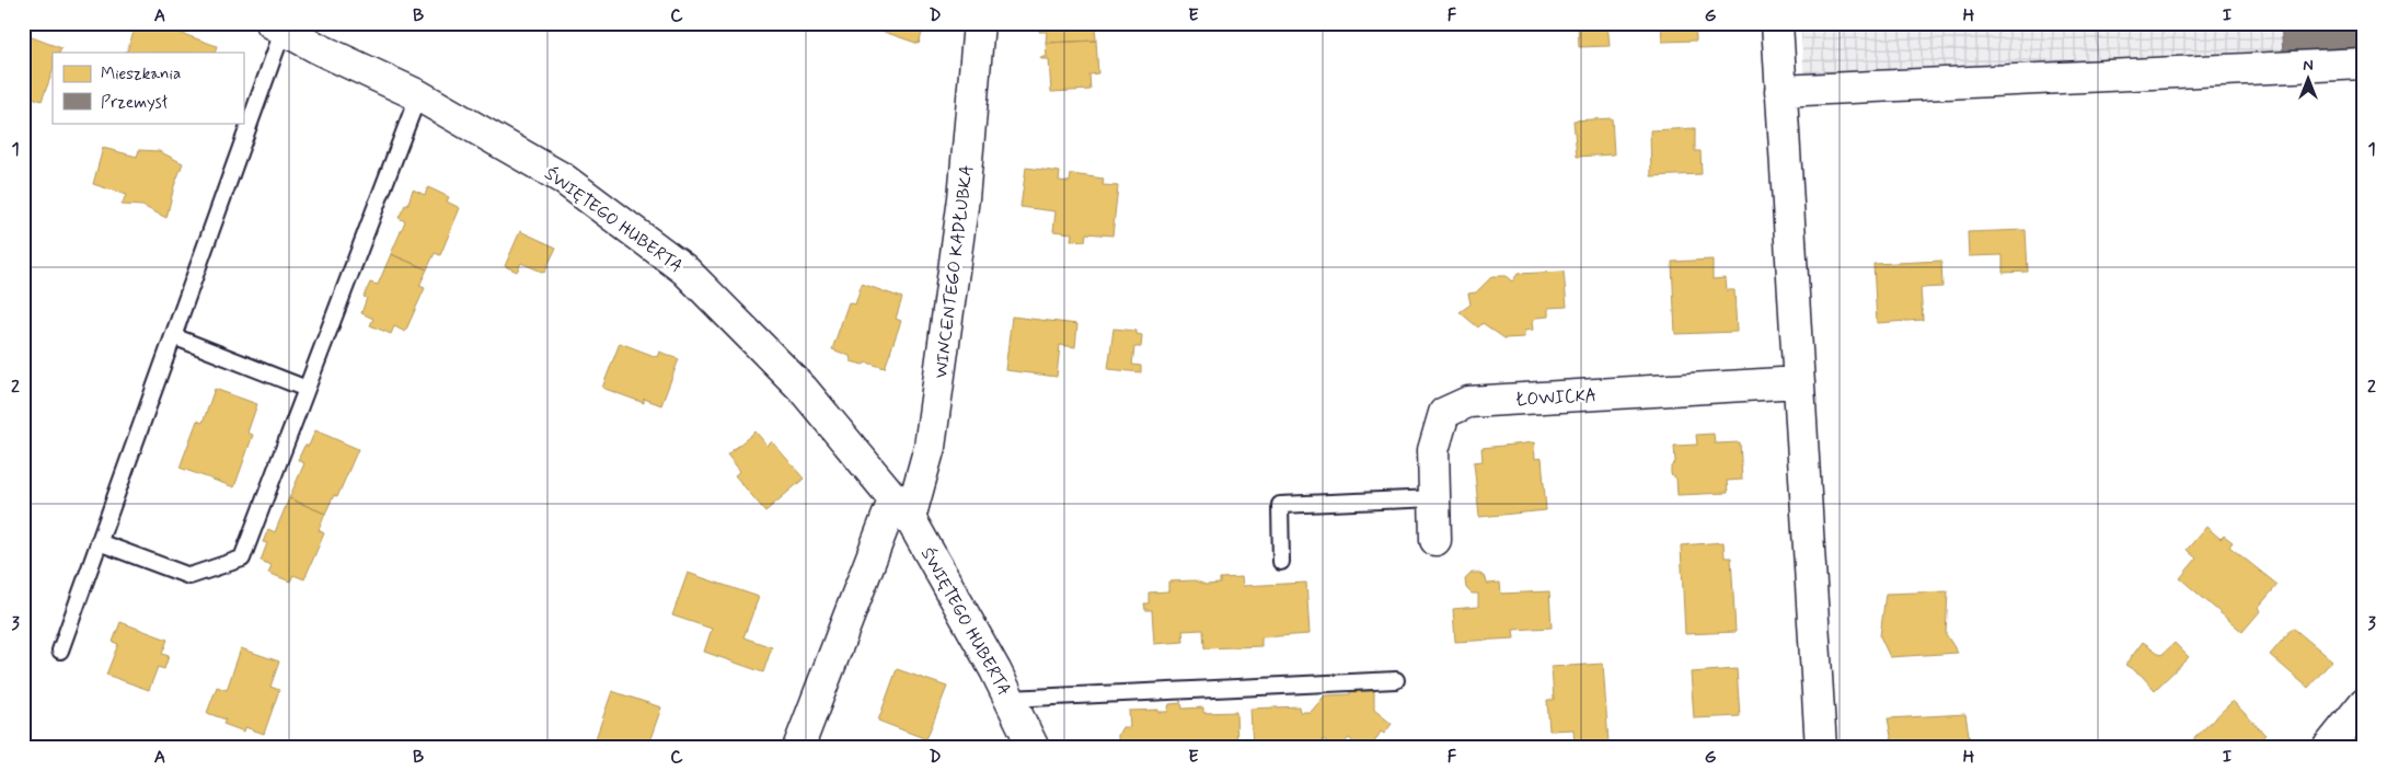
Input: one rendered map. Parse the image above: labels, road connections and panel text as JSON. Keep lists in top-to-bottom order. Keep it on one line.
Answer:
{"streets":{"street":["ŚWIĘTEGO HUBERTA","WINCENTEGO KADŁUBKA","ŁOWICKA"]},"crossings":[["ŚWIĘTEGO HUBERTA","WINCENTEGO KADŁUBKA"]],"legend":["Mieszkania","Przemysł"],"north":"top","grid":{"columns":["A","B","C","D","E","F","G","H","I"],"rows":["1","2","3"]}}
